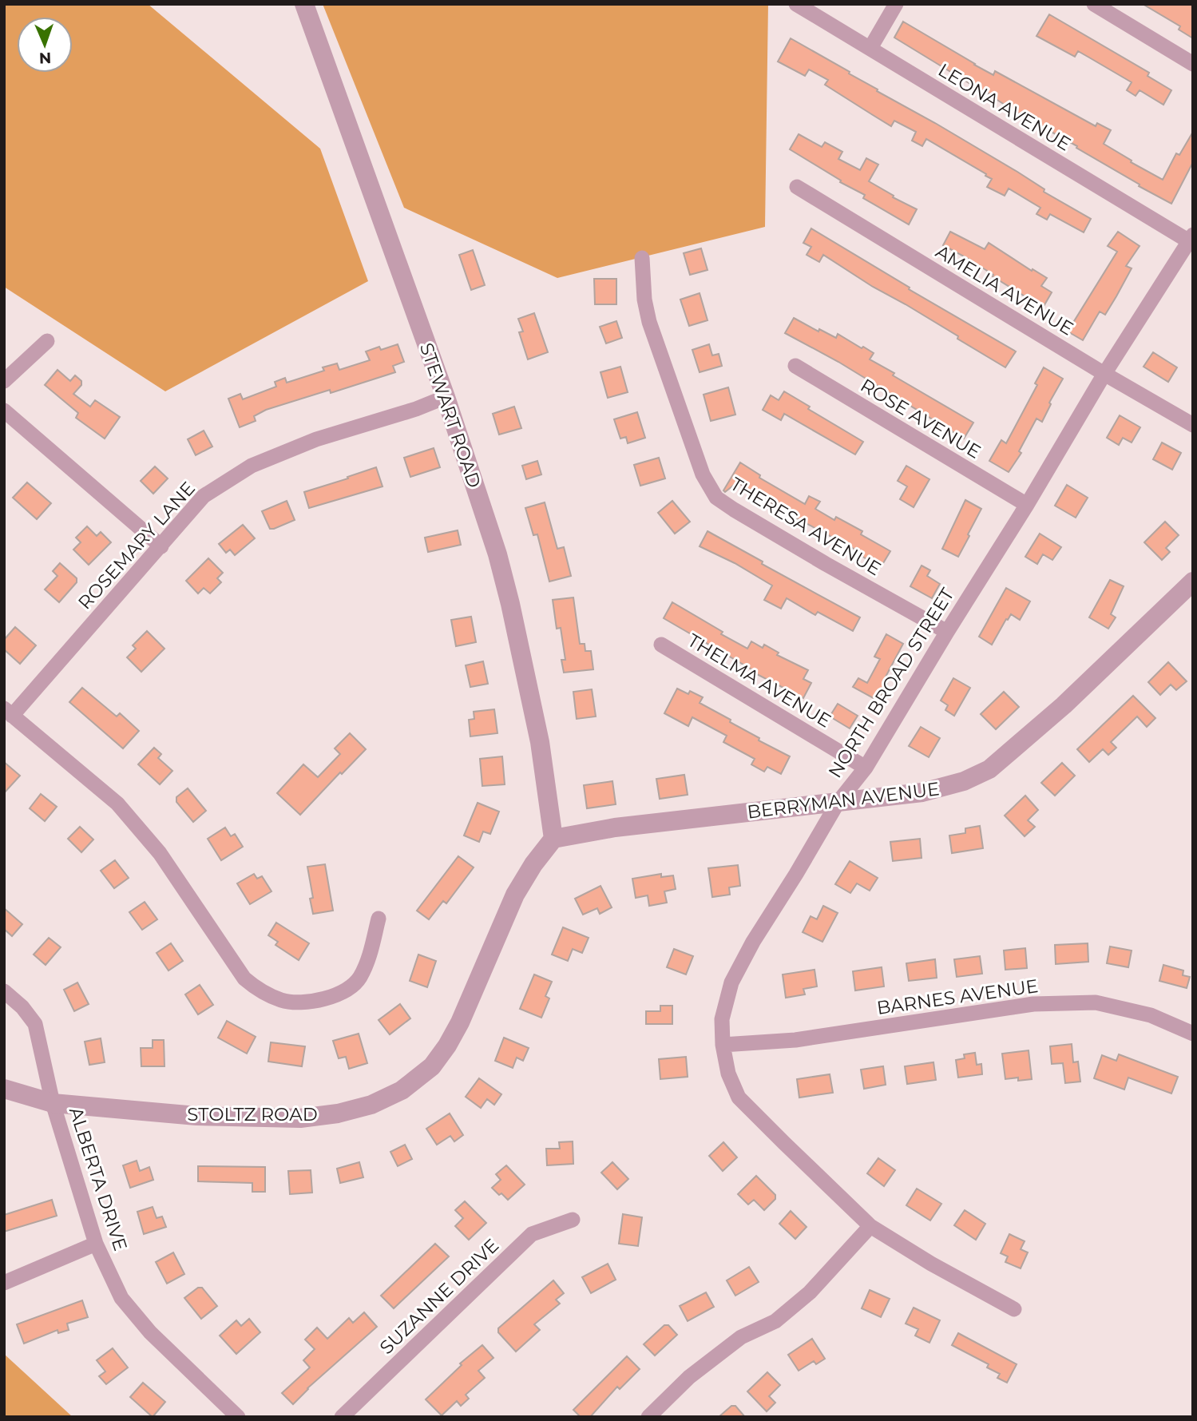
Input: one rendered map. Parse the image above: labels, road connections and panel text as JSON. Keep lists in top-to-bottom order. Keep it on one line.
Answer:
{"streets":{"street":["LEONA AVENUE","AMELIA AVENUE","STEWART ROAD","ROSE AVENUE","THERESA AVENUE","ROSEMARY LANE","THELMA AVENUE","NORTH BROAD STREET","BERRYMAN AVENUE","BARNES AVENUE","STOLTZ ROAD","ALBERTA DRIVE","SUZANNE DRIVE"]},"crossings":[["LEONA AVENUE","NORTH BROAD STREET"],["AMELIA AVENUE","NORTH BROAD STREET"],["STEWART ROAD","ROSEMARY LANE"],["STEWART ROAD","BERRYMAN AVENUE"],["STEWART ROAD","STOLTZ ROAD"],["ROSE AVENUE","NORTH BROAD STREET"],["THERESA AVENUE","NORTH BROAD STREET"],["THELMA AVENUE","NORTH BROAD STREET"],["NORTH BROAD STREET","BERRYMAN AVENUE"],["NORTH BROAD STREET","BARNES AVENUE"],["BERRYMAN AVENUE","STOLTZ ROAD"],["STOLTZ ROAD","ALBERTA DRIVE"]],"north":"bottom"}
